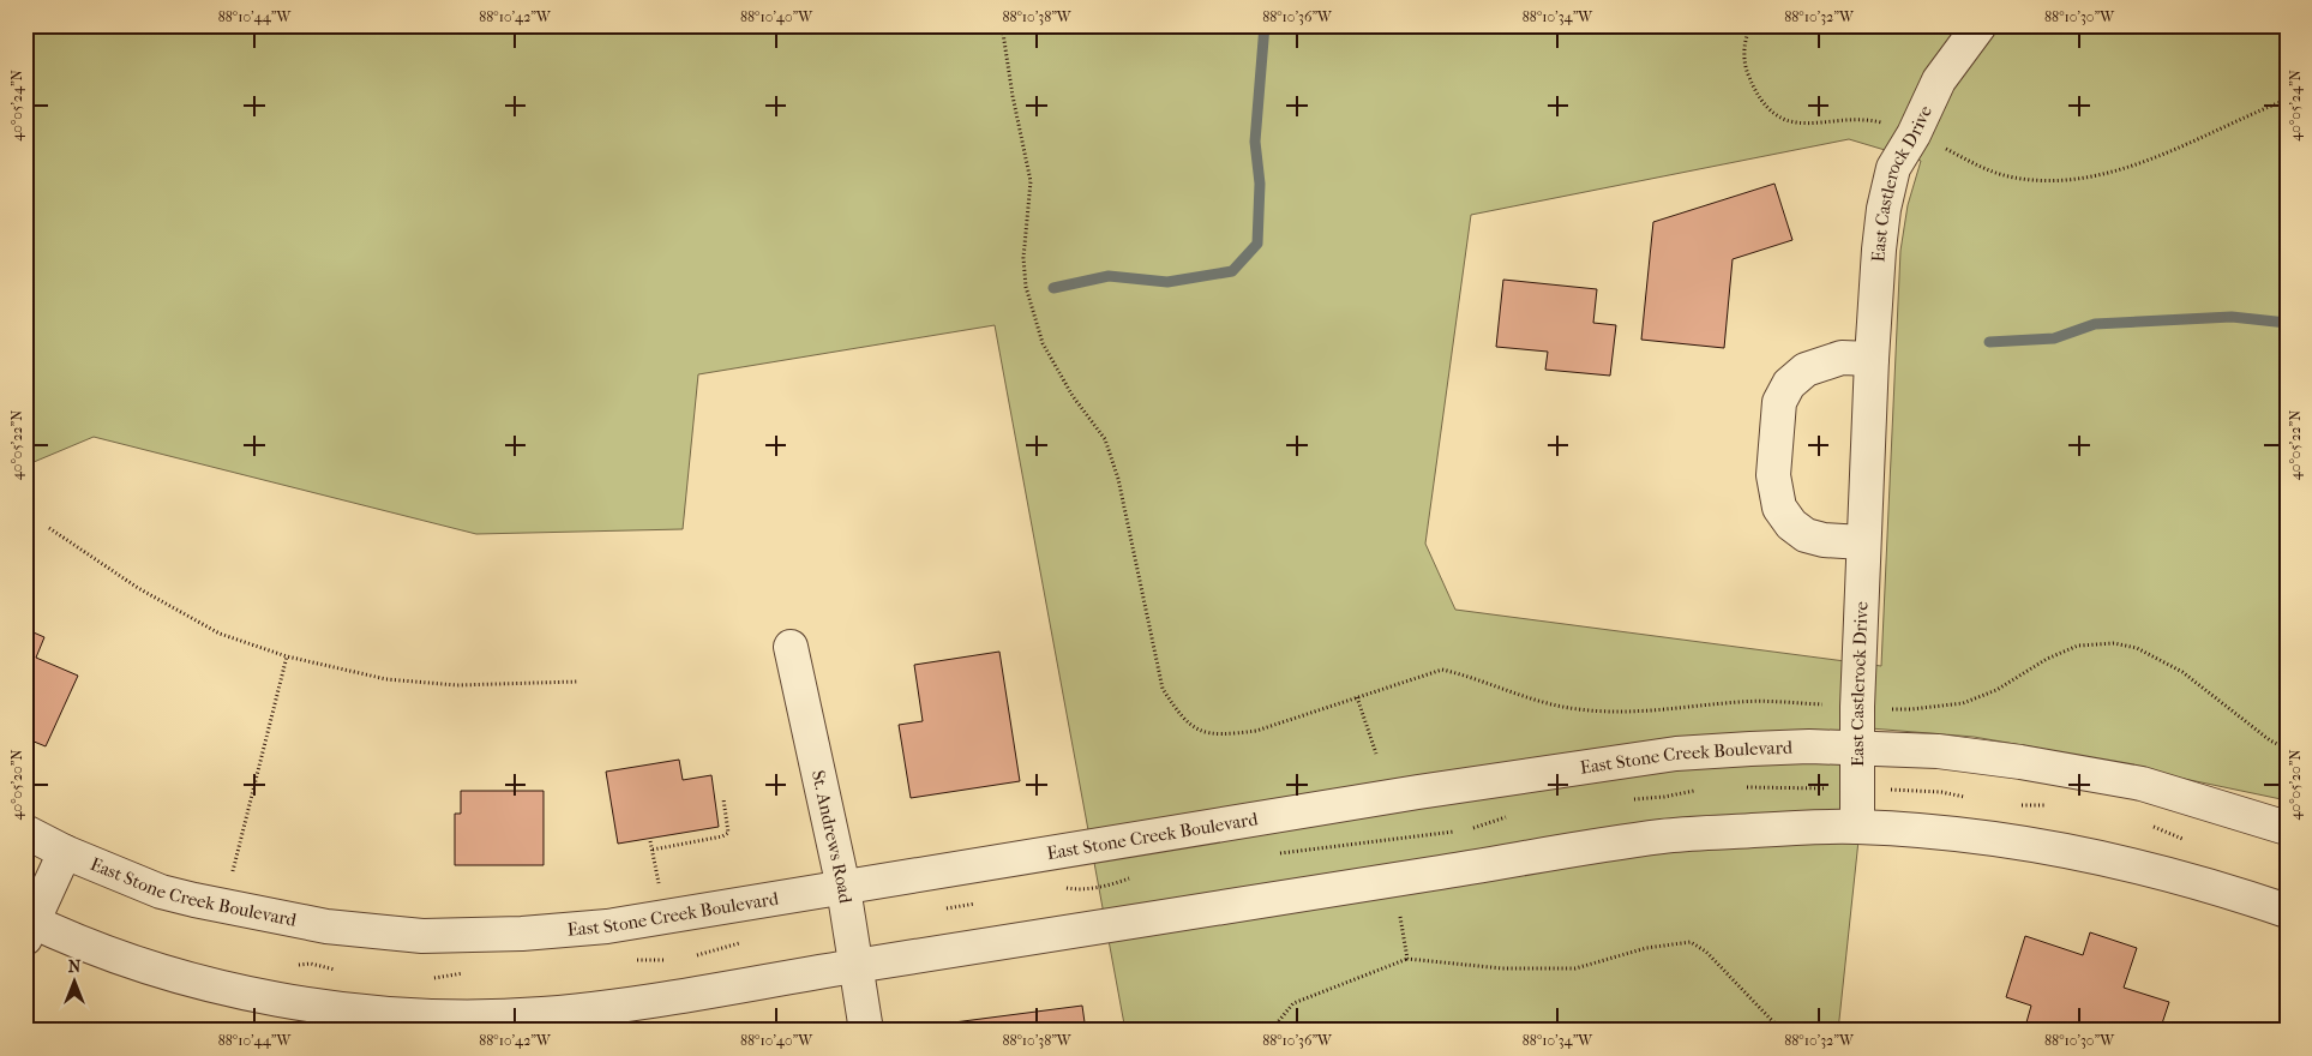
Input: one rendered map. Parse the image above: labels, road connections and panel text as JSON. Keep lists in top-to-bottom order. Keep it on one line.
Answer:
{"streets":{"street":["East Castlerock Drive","East Stone Creek Boulevard","St. Andrews Road"]},"crossings":[["East Castlerock Drive","East Stone Creek Boulevard"],["East Stone Creek Boulevard","St. Andrews Road"]],"north":"top","coordinates":["88°10'44\"W","88°10'42\"W","88°10'40\"W","88°10'38\"W","88°10'36\"W","88°10'34\"W","88°10'32\"W","88°10'30\"W","40°05'24\"N","40°05'22\"N","40°05'20\"N"]}
